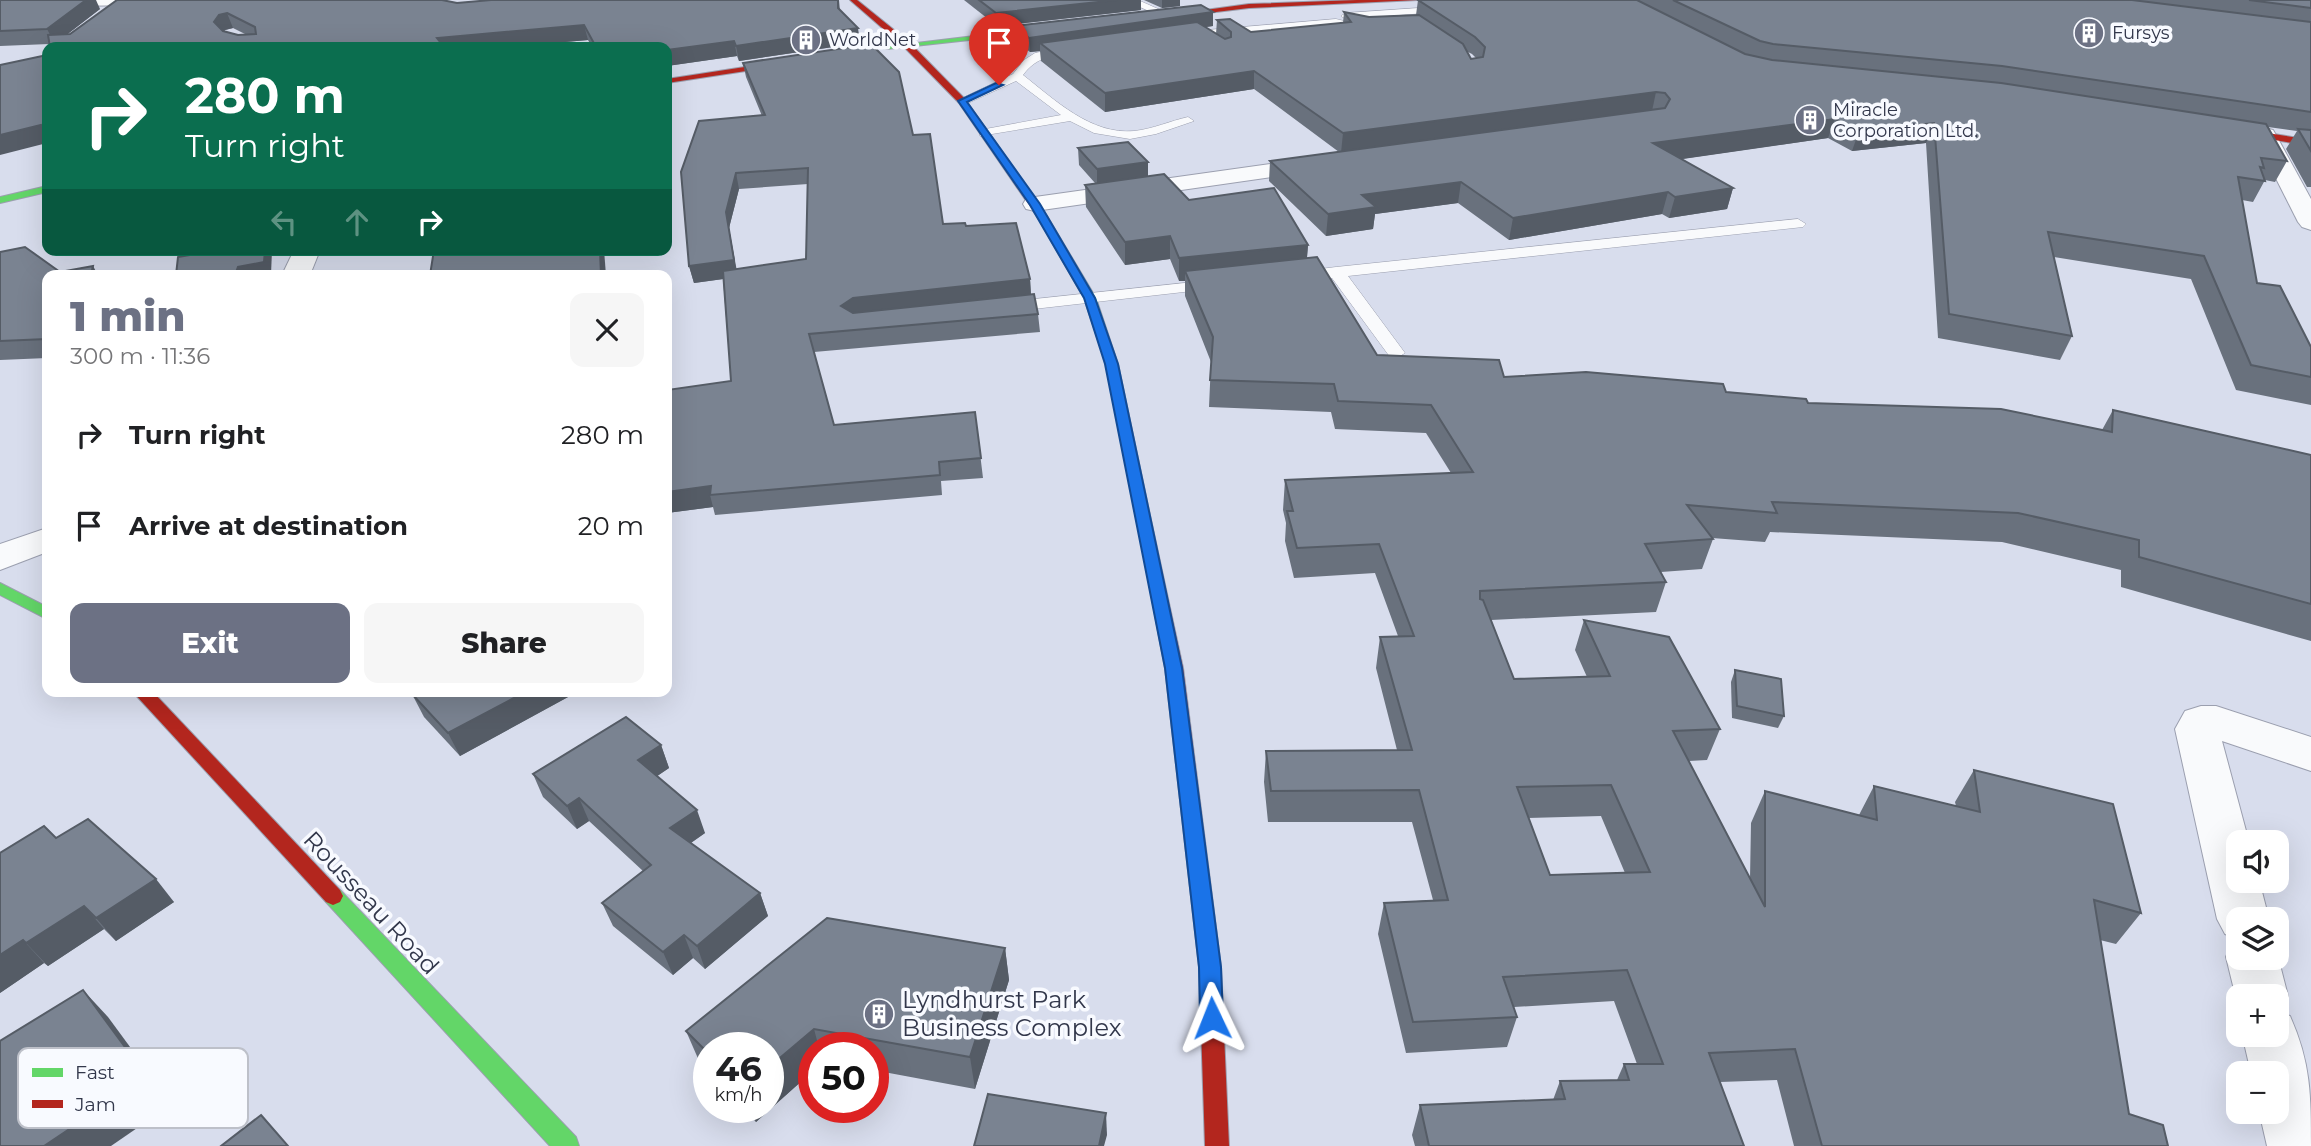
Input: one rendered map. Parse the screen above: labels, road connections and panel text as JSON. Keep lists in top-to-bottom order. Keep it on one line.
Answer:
{"streets":{"main road":["Rousseau Road"]},"places":{"building":["Fursys","WorldNet","Miracle Corporation Ltd.","Lyndhurst Park Business Complex"]},"legend":["Fast","Jam"],"page":{"turn":["280 m","Turn right"],"heading":["1 min","300 m · 11:36"],"list":[{"name":"Turn right","value":"280 m"},{"name":"Arrive at destination","value":"20 m"}],"buttons":["Exit","Share"],"map_buttons":["+","−"],"speed":"46 km/h","limit":"50"}}
